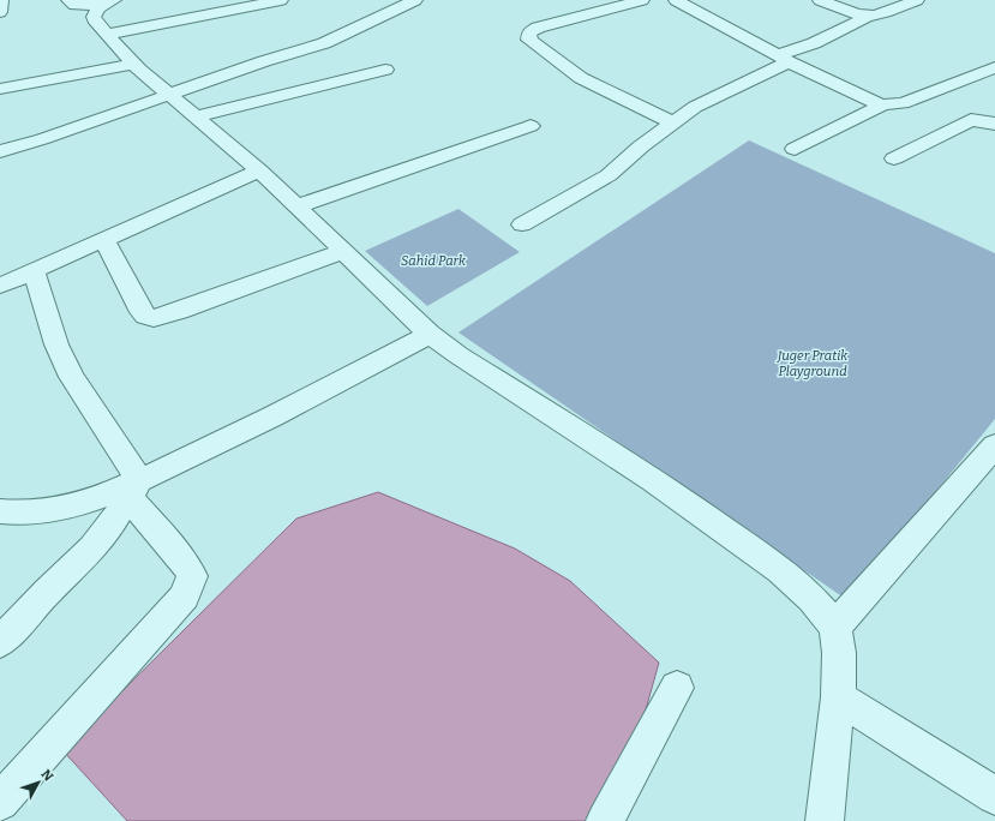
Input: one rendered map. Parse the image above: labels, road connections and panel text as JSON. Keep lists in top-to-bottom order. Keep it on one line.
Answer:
{"parks":["Sahid Park","Juger Pratik Playground"],"north":"top right"}
